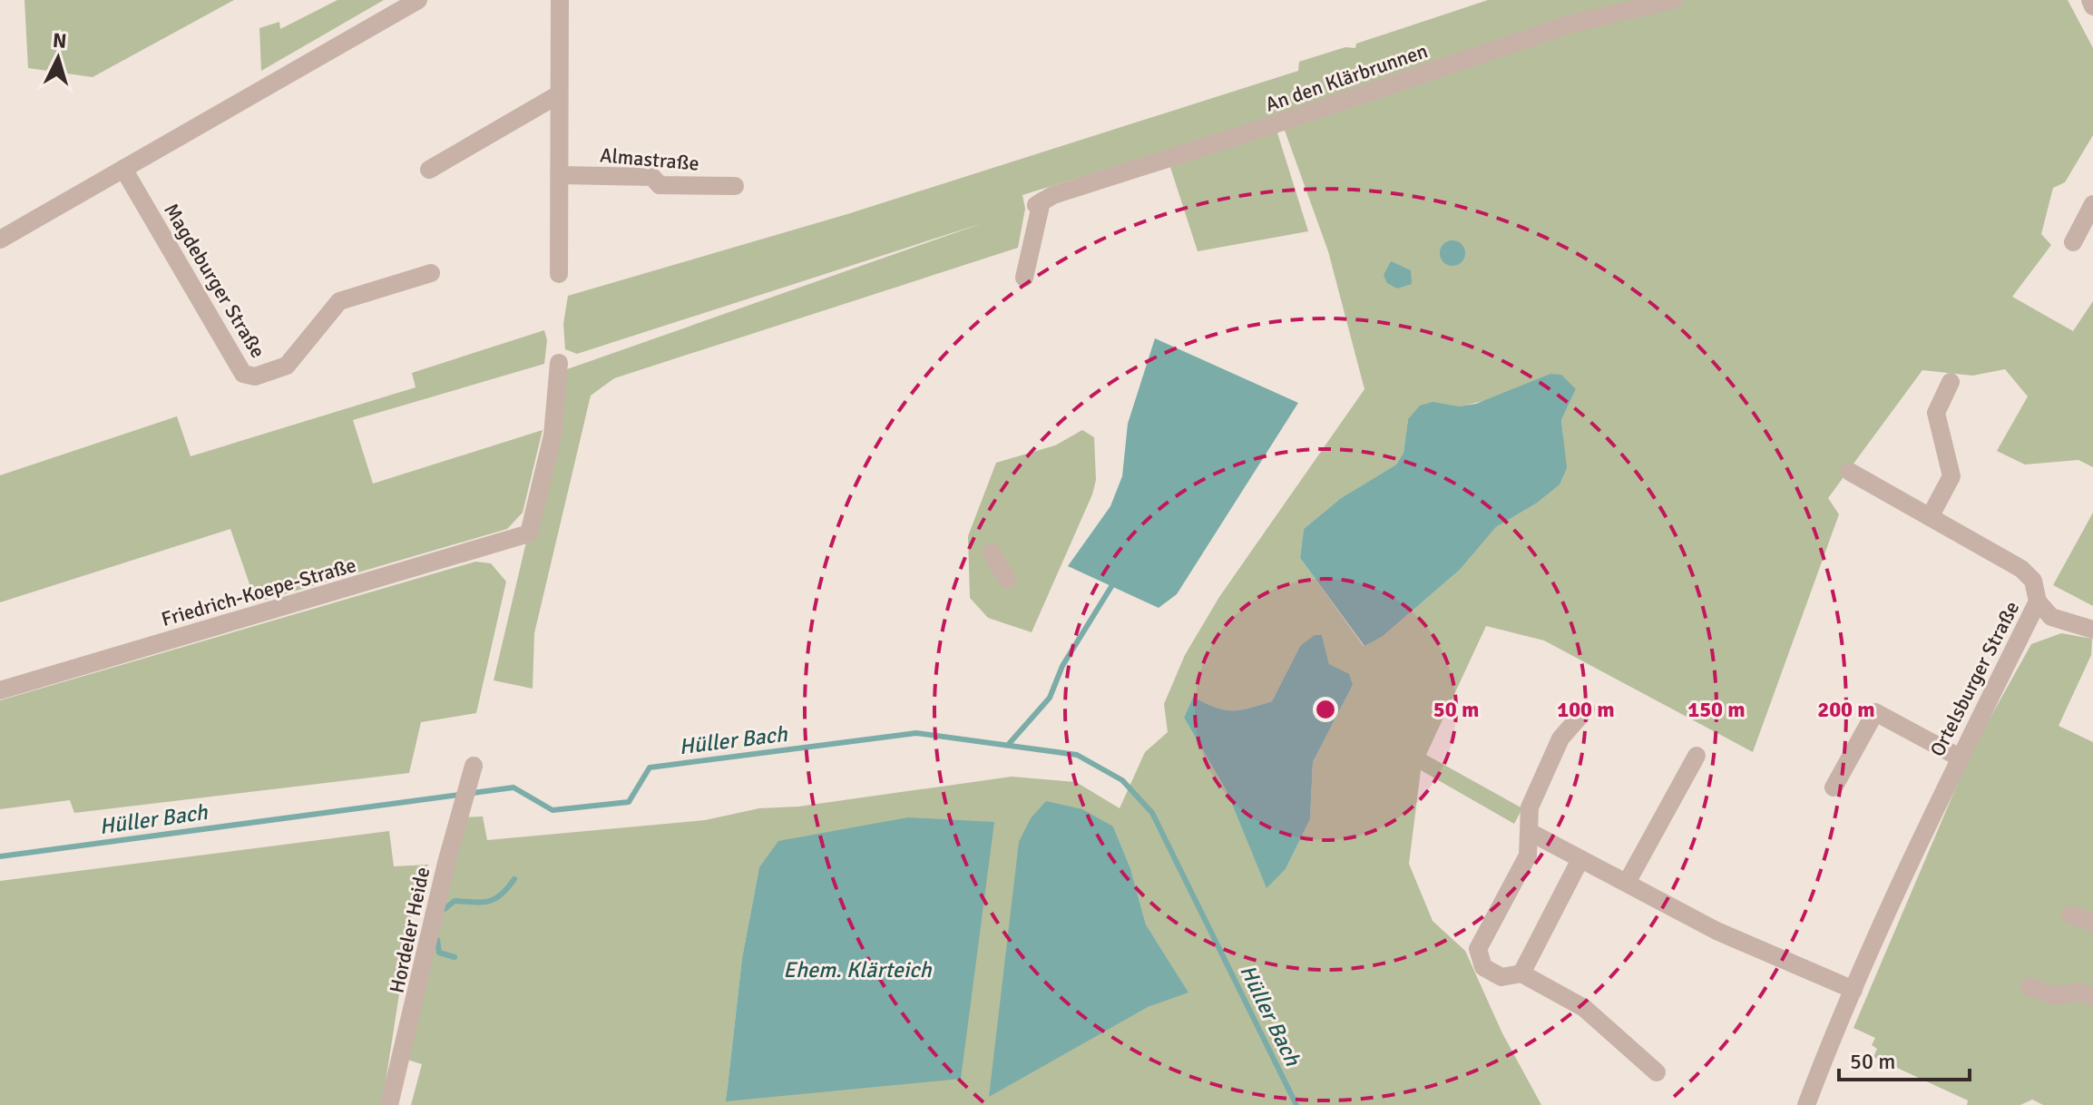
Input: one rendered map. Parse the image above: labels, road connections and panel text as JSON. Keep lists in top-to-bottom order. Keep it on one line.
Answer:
{"streets":{"street":["An den Klärbrunnen","Almastraße","Magdeburger Straße","Friedrich-Koepe-Straße","Ortelsburger Straße","Hordeler Heide"]},"water":["Hüller Bach","Ehem. Klärteich"],"scale_bar":"50 m","north":"top","rings":["50 m","100 m","150 m","200 m"]}
